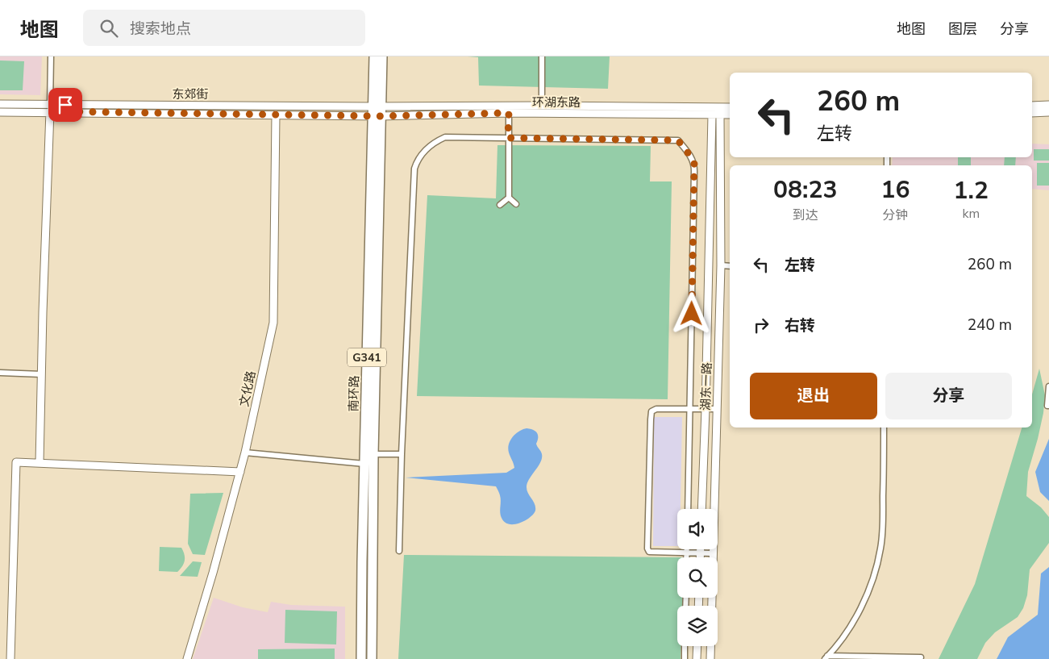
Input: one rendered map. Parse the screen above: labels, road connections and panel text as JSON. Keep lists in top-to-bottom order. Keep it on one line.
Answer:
{"streets":{"highway":["G341","南环路"],"main road":["东郊街","环湖东路","湖东一路","文化路"]},"crossings":[["东郊街","环湖东路"],["东郊街","文化路"],["东郊街","南环路"],["环湖东路","湖东一路"],["环湖东路","南环路"]],"page":{"header":"地图","search":"搜索地点","nav":["地图","图层","分享"],"turn":["260 m","左转"],"eta":["08:23","到达","16","分钟","1.2","km"],"list":[{"name":"左转","value":"260 m"},{"name":"右转","value":"240 m"}],"buttons":["退出","分享"]}}
